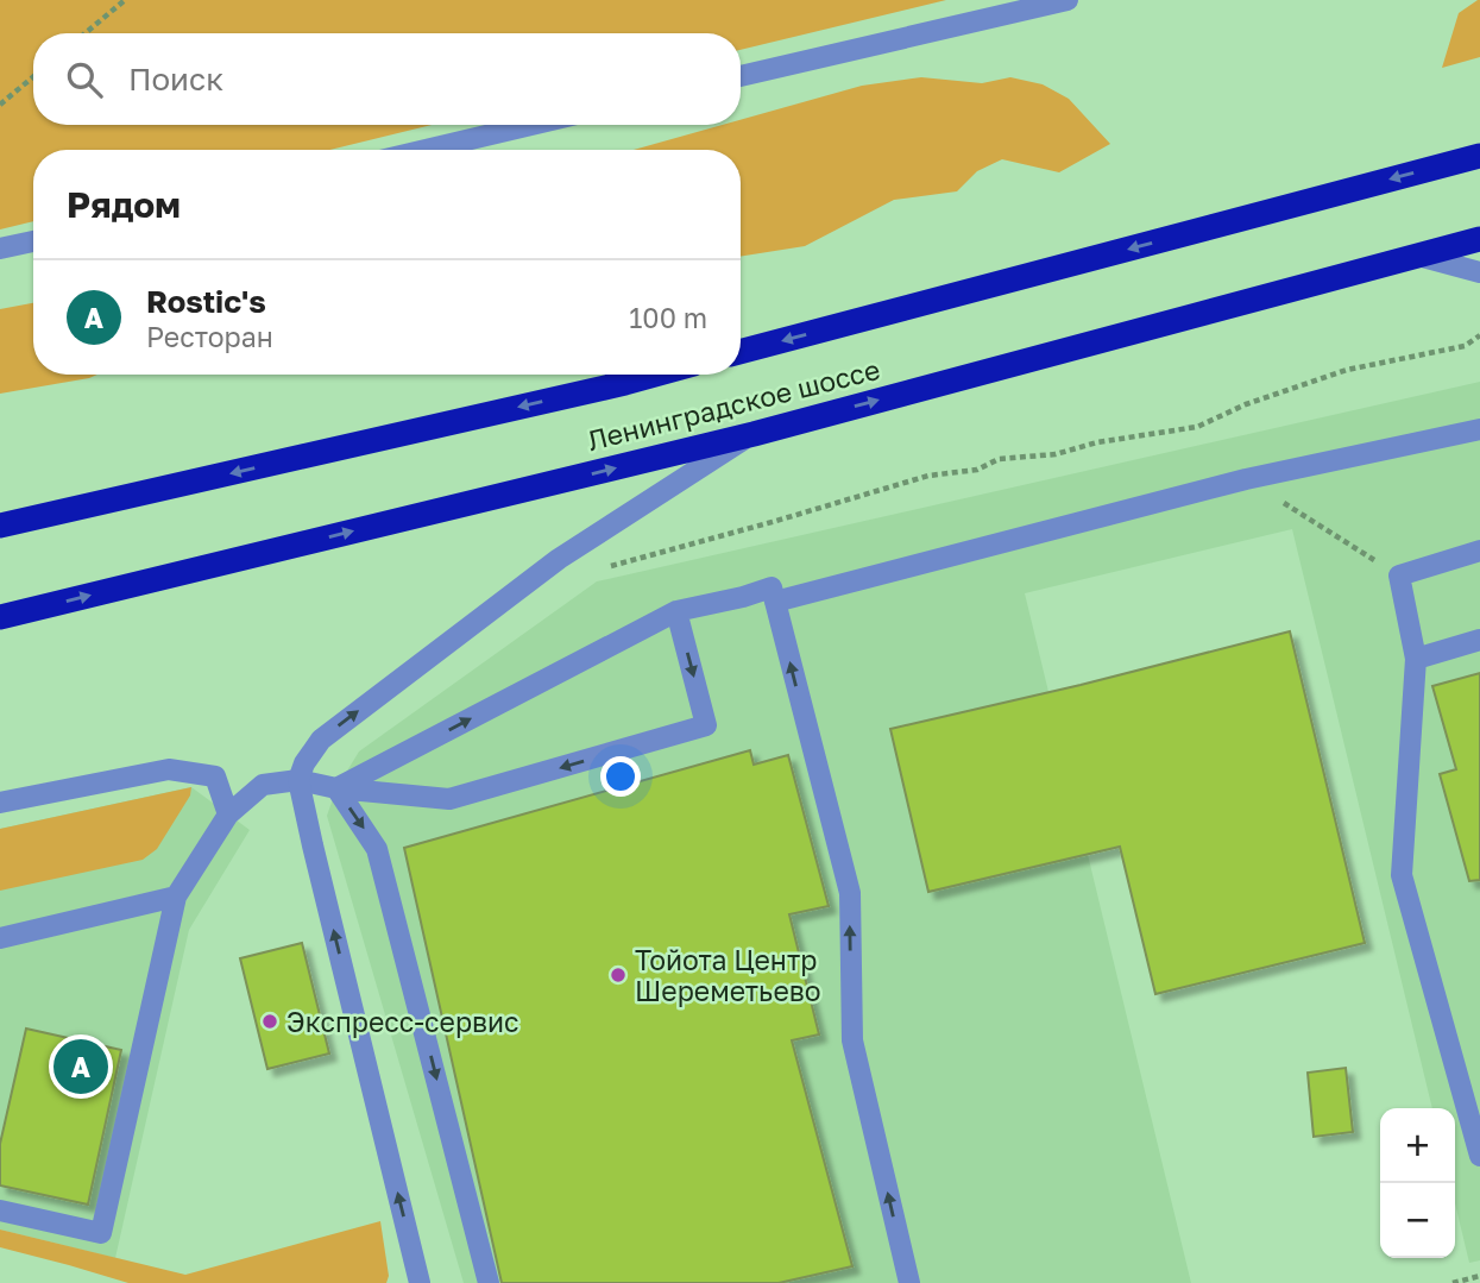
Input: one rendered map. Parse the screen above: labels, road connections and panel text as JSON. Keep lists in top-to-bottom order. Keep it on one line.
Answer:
{"streets":{"highway":["Ленинградское шоссе"]},"places":["Тойота Центр Шереметьево","Экспресс-сервис"],"page":{"search":"Поиск","heading":"Рядом","list":[{"mark":"A","name":"Rostic's","note":"Ресторан","value":"100 m"}],"pins":"A","map_buttons":["+","−"]}}
